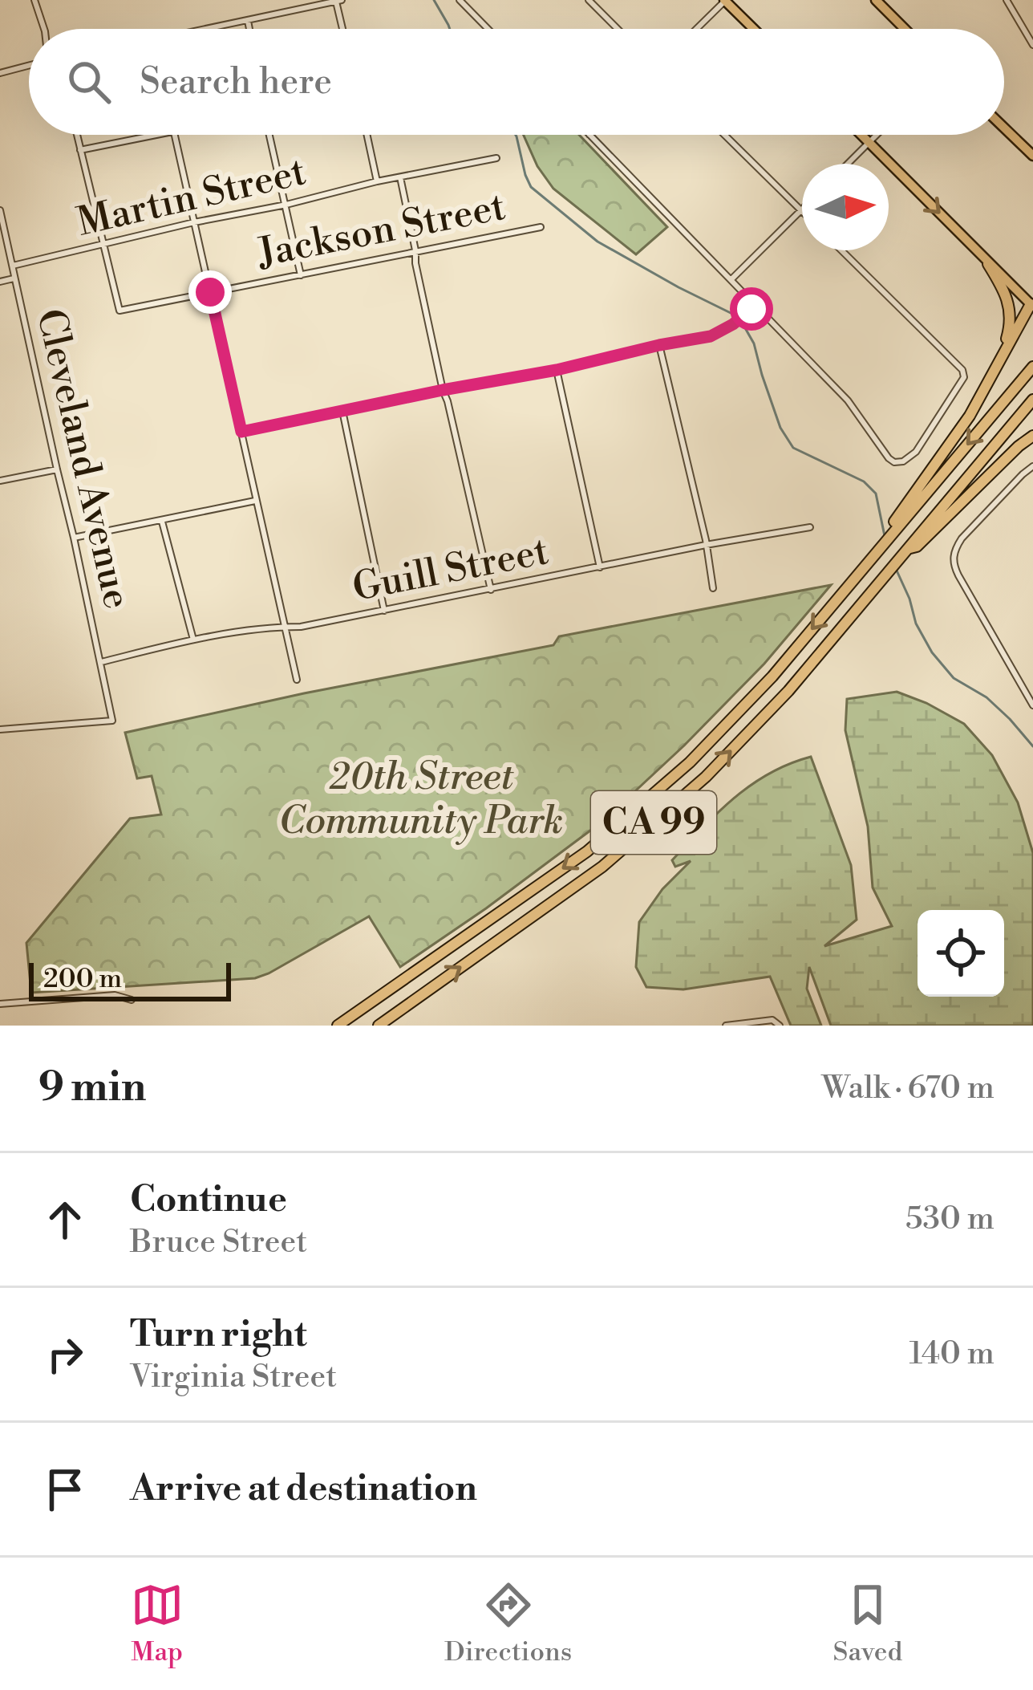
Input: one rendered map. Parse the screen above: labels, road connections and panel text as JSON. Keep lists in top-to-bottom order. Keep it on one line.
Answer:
{"streets":{"highway":["CA 99"],"street":["Martin Street","Jackson Street","Cleveland Avenue","Guill Street"]},"crossings":[["Martin Street","Jackson Street"],["Martin Street","Cleveland Avenue"],["Cleveland Avenue","Guill Street"]],"parks":["20th Street Community Park"],"scale_bar":"200 m","north":"right","page":{"search":"Search here","scale":"200 m","heading":["9 min","Walk · 670 m"],"list":[["Continue","Bruce Street","530 m"],["Turn right","Virginia Street","140 m"],"Arrive at destination"],"nav":["Map","Directions","Saved"]}}
